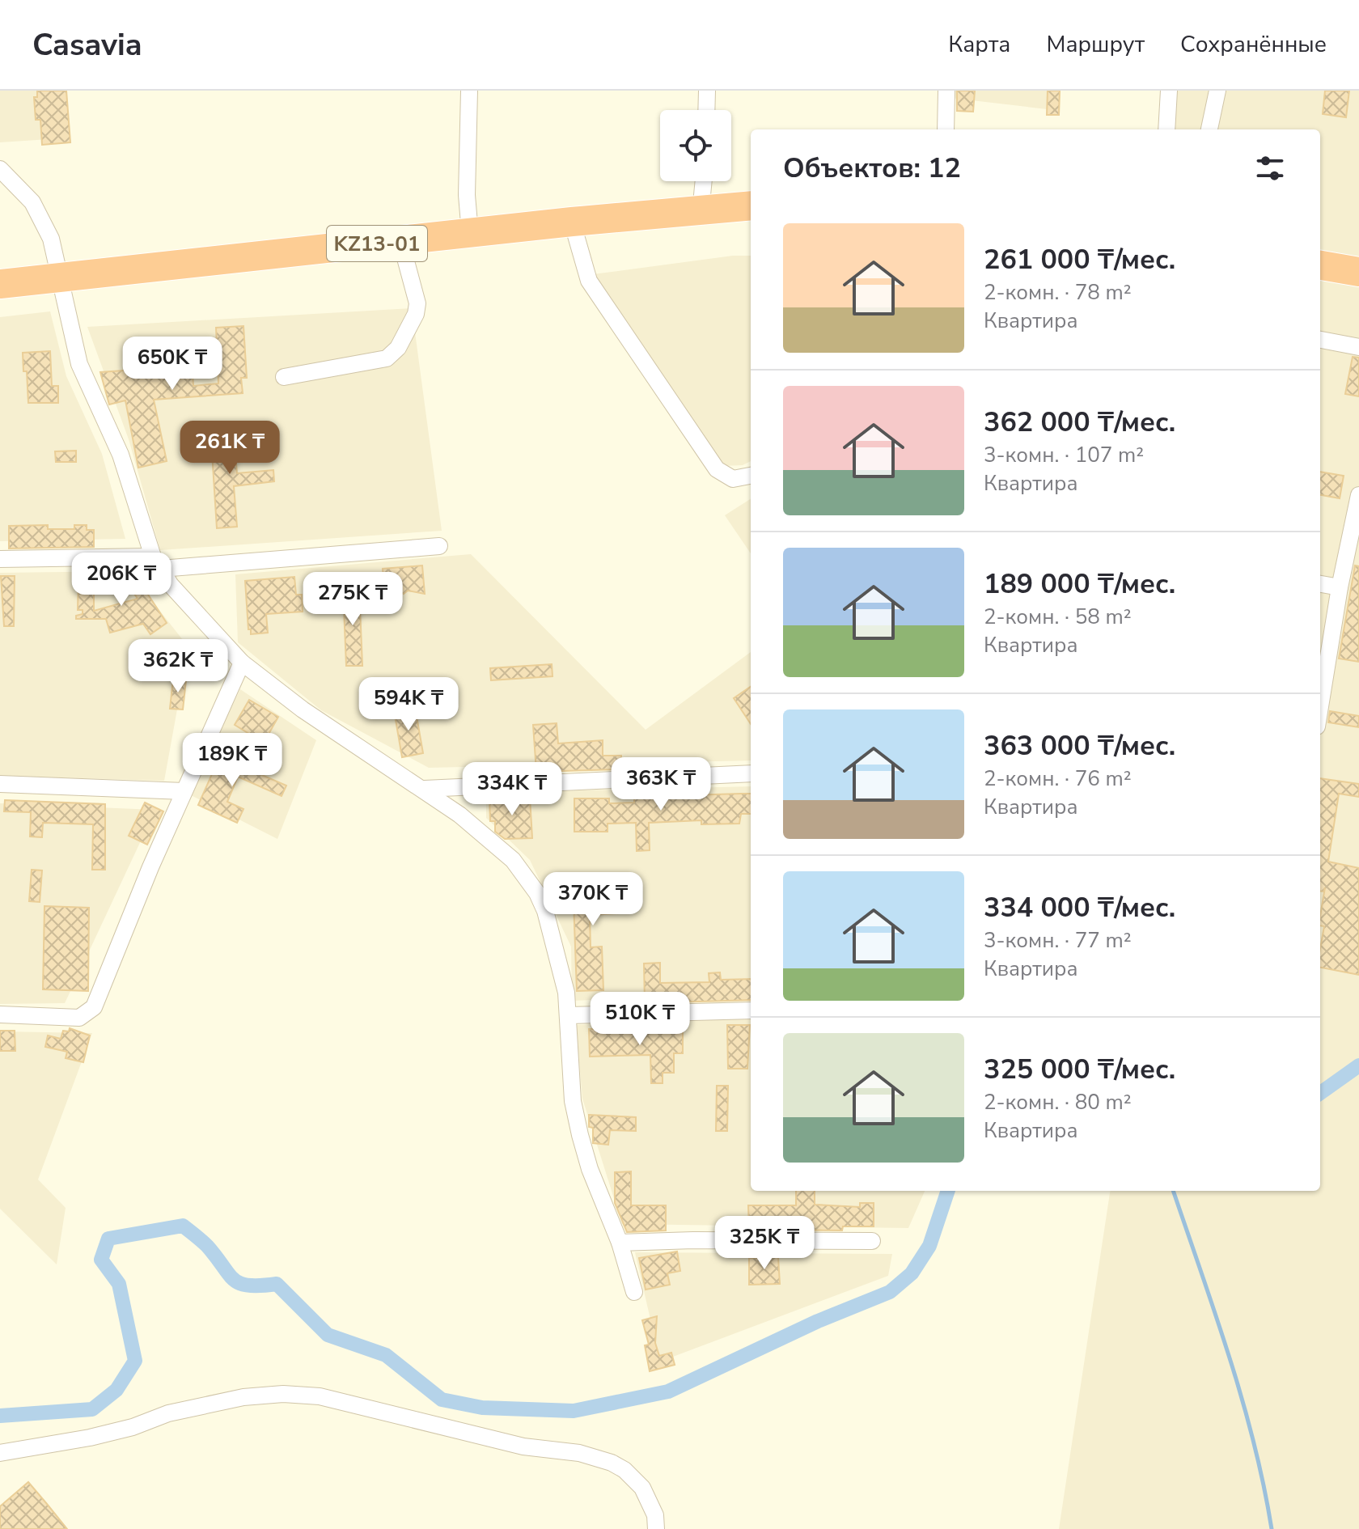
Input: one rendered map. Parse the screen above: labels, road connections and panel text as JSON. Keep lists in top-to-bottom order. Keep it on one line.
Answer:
{"streets":{"highway":["KZ13-01"]},"page":{"header":"Casavia","nav":["Карта","Маршрут","Сохранённые"],"heading":"Объектов: 12","list":[{"name":"261 000 ₸/мес.","note":"2-комн. · 78 m² · Квартира"},{"name":"362 000 ₸/мес.","note":"3-комн. · 107 m² · Квартира"},{"name":"189 000 ₸/мес.","note":"2-комн. · 58 m² · Квартира"},{"name":"363 000 ₸/мес.","note":"2-комн. · 76 m² · Квартира"},{"name":"334 000 ₸/мес.","note":"3-комн. · 77 m² · Квартира"},{"name":"325 000 ₸/мес.","note":"2-комн. · 80 m² · Квартира"}],"price":["650K ₸","261K ₸","206K ₸","275K ₸","362K ₸","594K ₸","189K ₸","363K ₸","334K ₸","370K ₸","510K ₸","325K ₸"]}}
